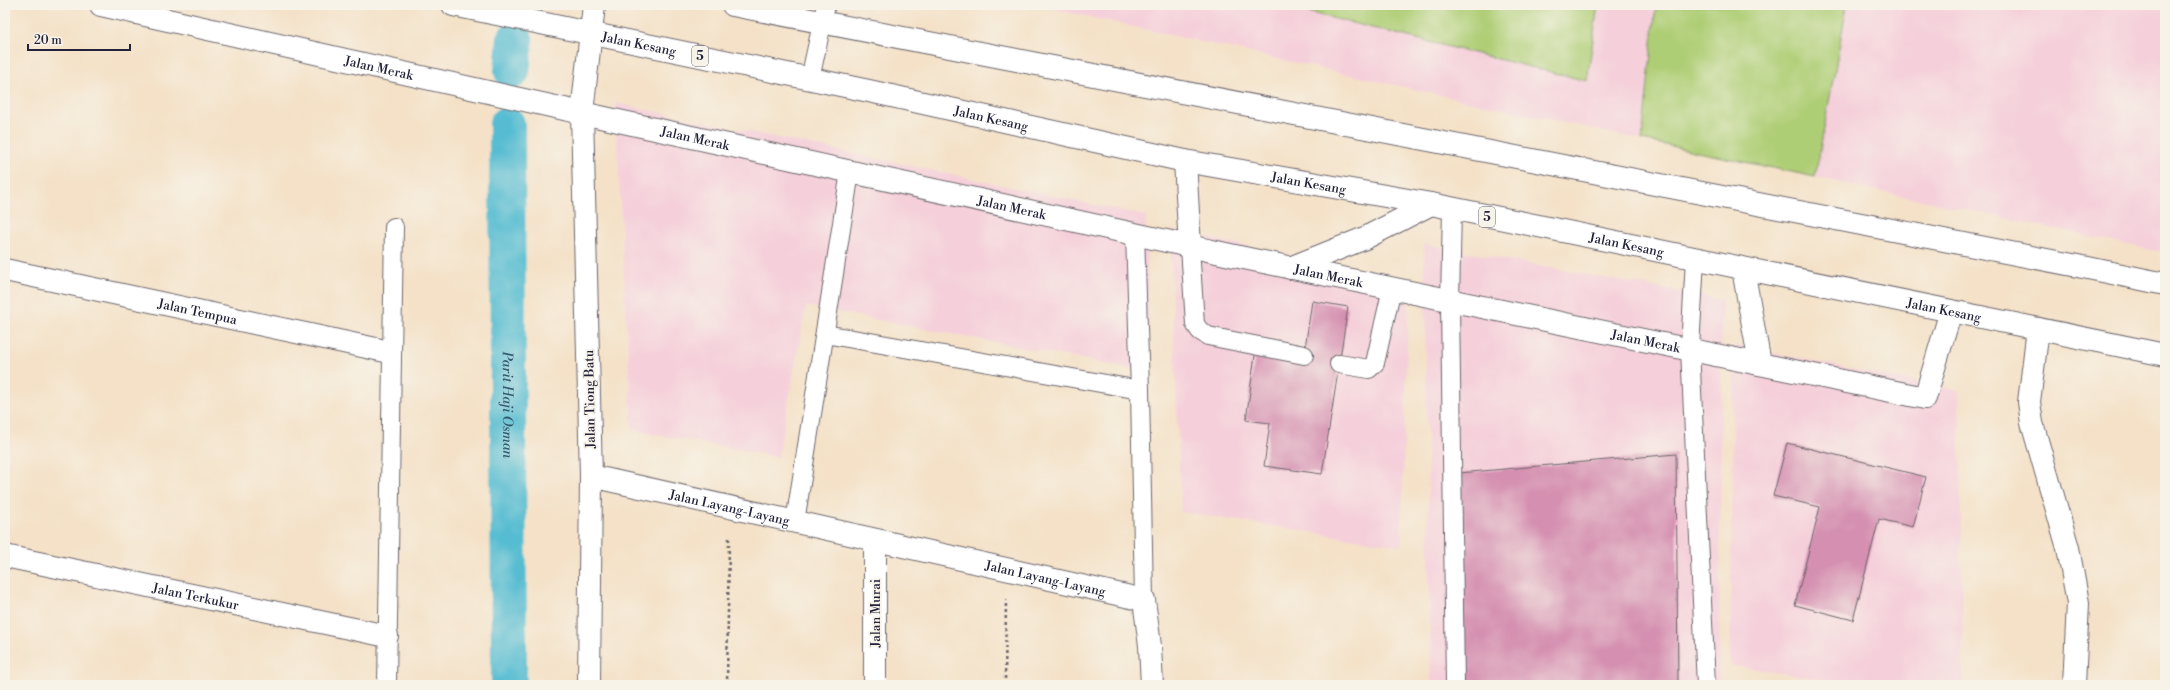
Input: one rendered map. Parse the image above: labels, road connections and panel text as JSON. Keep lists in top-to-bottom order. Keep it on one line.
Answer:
{"streets":{"street":["Jalan Kesang","5","Jalan Merak","Jalan Tempua","Jalan Tiong Batu","Jalan Layang-Layang","Jalan Terkukur","Jalan Murai"]},"crossings":[["Jalan Kesang","Jalan Merak"],["Jalan Kesang","Jalan Tiong Batu"],["Jalan Merak","Jalan Tiong Batu"],["Jalan Tiong Batu","Jalan Layang-Layang"],["Jalan Layang-Layang","Jalan Murai"]],"water":["Parit Haji Osman"],"scale_bar":"20 m"}
